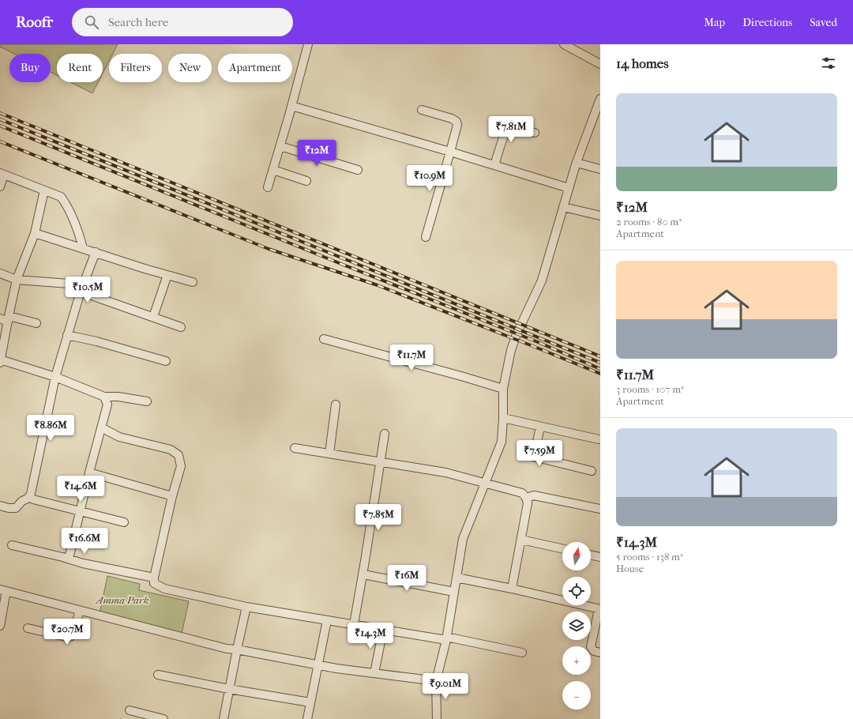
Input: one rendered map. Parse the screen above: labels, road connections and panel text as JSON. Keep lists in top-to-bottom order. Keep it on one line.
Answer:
{"parks":["Amma Park"],"north":"top","page":{"header":"Roofr","search":"Search here","nav":["Map","Directions","Saved"],"heading":"14 homes","chip":["Buy","Rent","Filters","New","Apartment"],"list":[{"name":"₹12M","note":"2 rooms · 80 m² · Apartment"},{"name":"₹11.7M","note":"3 rooms · 107 m² · Apartment"},{"name":"₹14.3M","note":"5 rooms · 138 m² · House"}],"price":["₹7.81M","₹12M","₹10.9M","₹10.5M","₹11.7M","₹8.86M","₹7.59M","₹14.6M","₹7.85M","₹16.6M","₹16M","₹20.7M","₹14.3M","₹9.01M"],"map_buttons":["+","−"]}}
